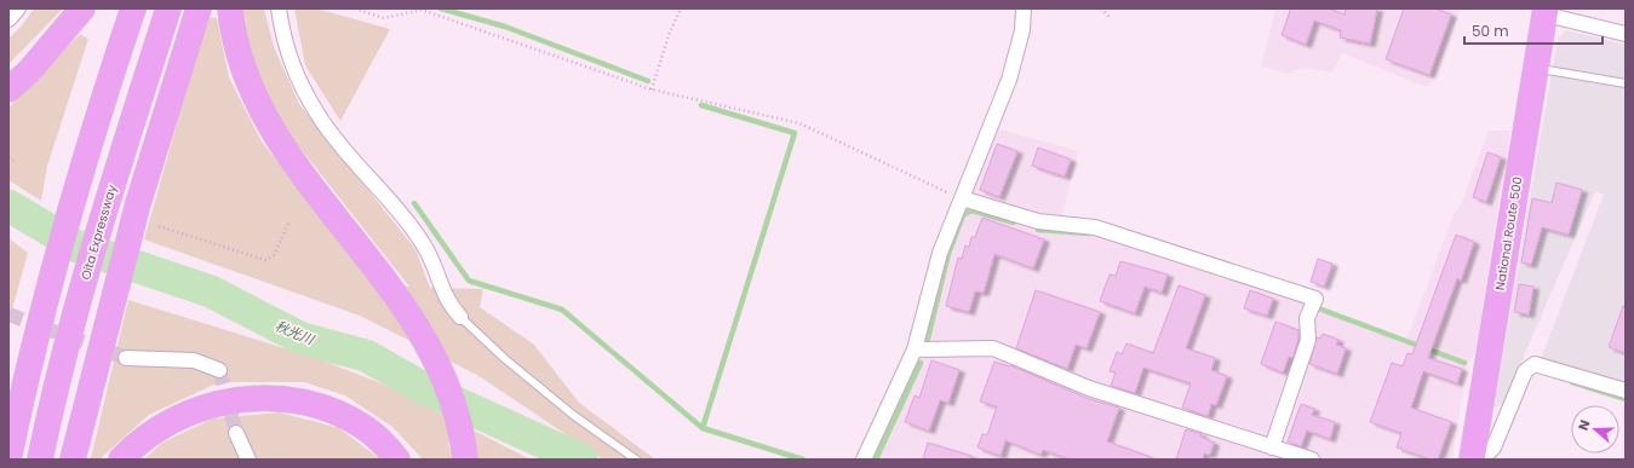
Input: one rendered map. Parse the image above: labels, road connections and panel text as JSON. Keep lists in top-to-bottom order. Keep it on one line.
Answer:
{"streets":{"highway":["Oita Expressway","National Route 500"]},"water":["秋光川"],"scale_bar":"50 m","north":"left"}
